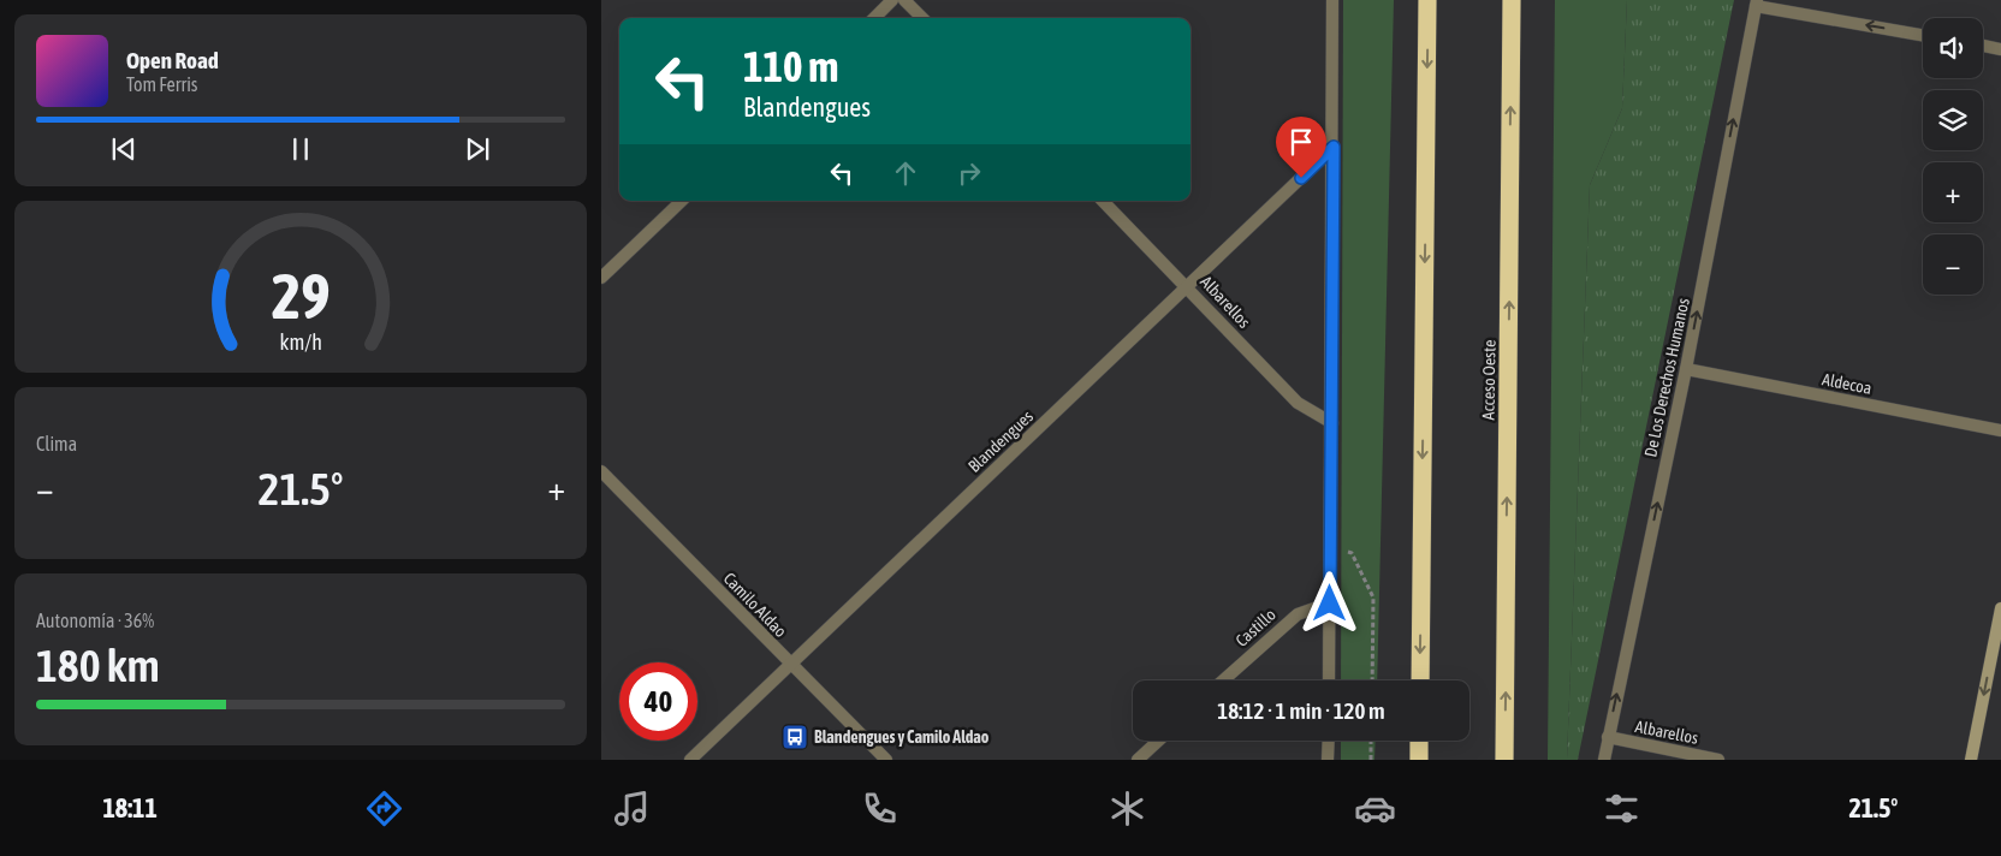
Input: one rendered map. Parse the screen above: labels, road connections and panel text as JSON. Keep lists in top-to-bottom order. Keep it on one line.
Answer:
{"streets":{"highway":["Acceso Oeste"],"street":["Albarellos","De Los Derechos Humanos","Aldecoa","Blandengues","Camilo Aldao","Castillo"]},"crossings":[["Albarellos","De Los Derechos Humanos"],["Albarellos","Blandengues"],["De Los Derechos Humanos","Aldecoa"],["Blandengues","Camilo Aldao"]],"one_way":["De Los Derechos Humanos"],"places":{"bus stop":["Blandengues y Camilo Aldao"]},"page":{"map_buttons":["+","−"],"turn":["110 m","Blandengues"],"song":["Open Road","Tom Ferris"],"tile":["Clima",["Autonomía · 36%","180 km"]],"heat":["−","21.5°","+"],"limit":"40","trip":"18:12 · 1 min · 120 m","tabs":["18:11","21.5°"],"gauge":["29","km/h"]}}
